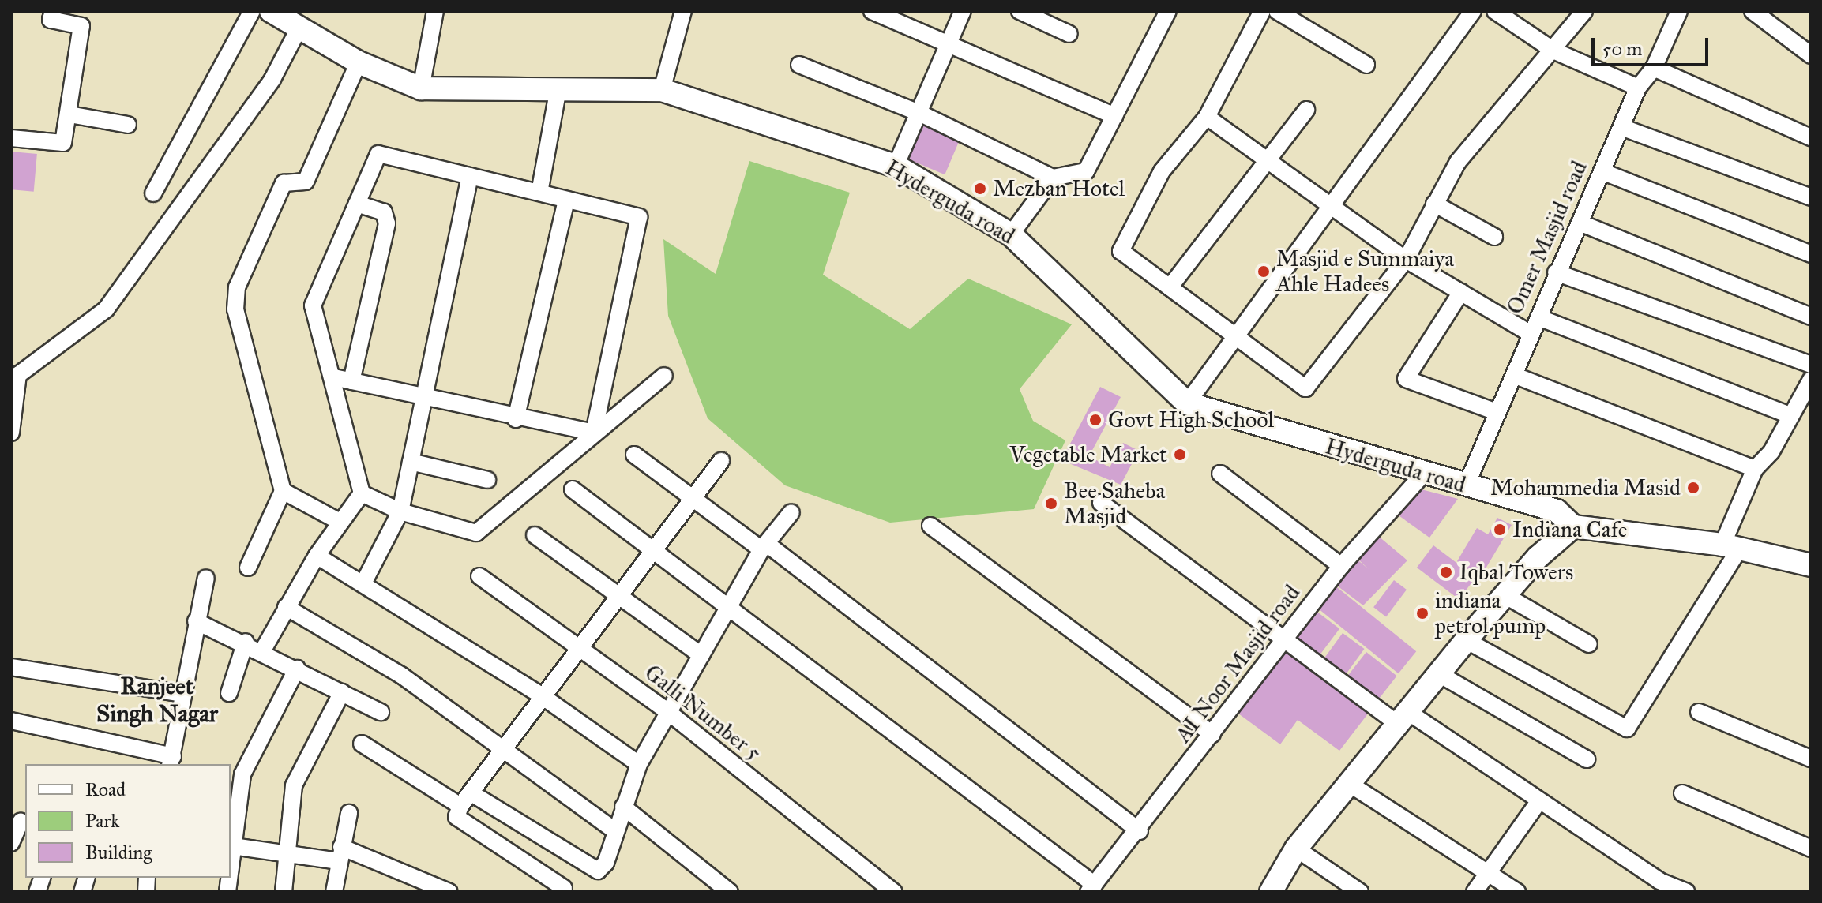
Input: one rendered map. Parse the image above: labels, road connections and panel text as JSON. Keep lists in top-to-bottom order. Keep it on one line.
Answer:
{"streets":{"street":["Hyderguda road","Omer Masjid road","AI Noor Masjid road","Galli Number 5"]},"crossings":[["Hyderguda road","Omer Masjid road"],["Hyderguda road","AI Noor Masjid road"]],"districts":["Ranjeet Singh Nagar"],"places":["Mezban Hotel","Masjid e Summaiya Ahle Hadees","Govt High School","Vegetable Market","Mohammedia Masid","Bee Saheba Masjid","Indiana Cafe","Iqbal Towers","indiana petrol pump"],"legend":["Road","Park","Building"],"scale_bar":"50 m"}
